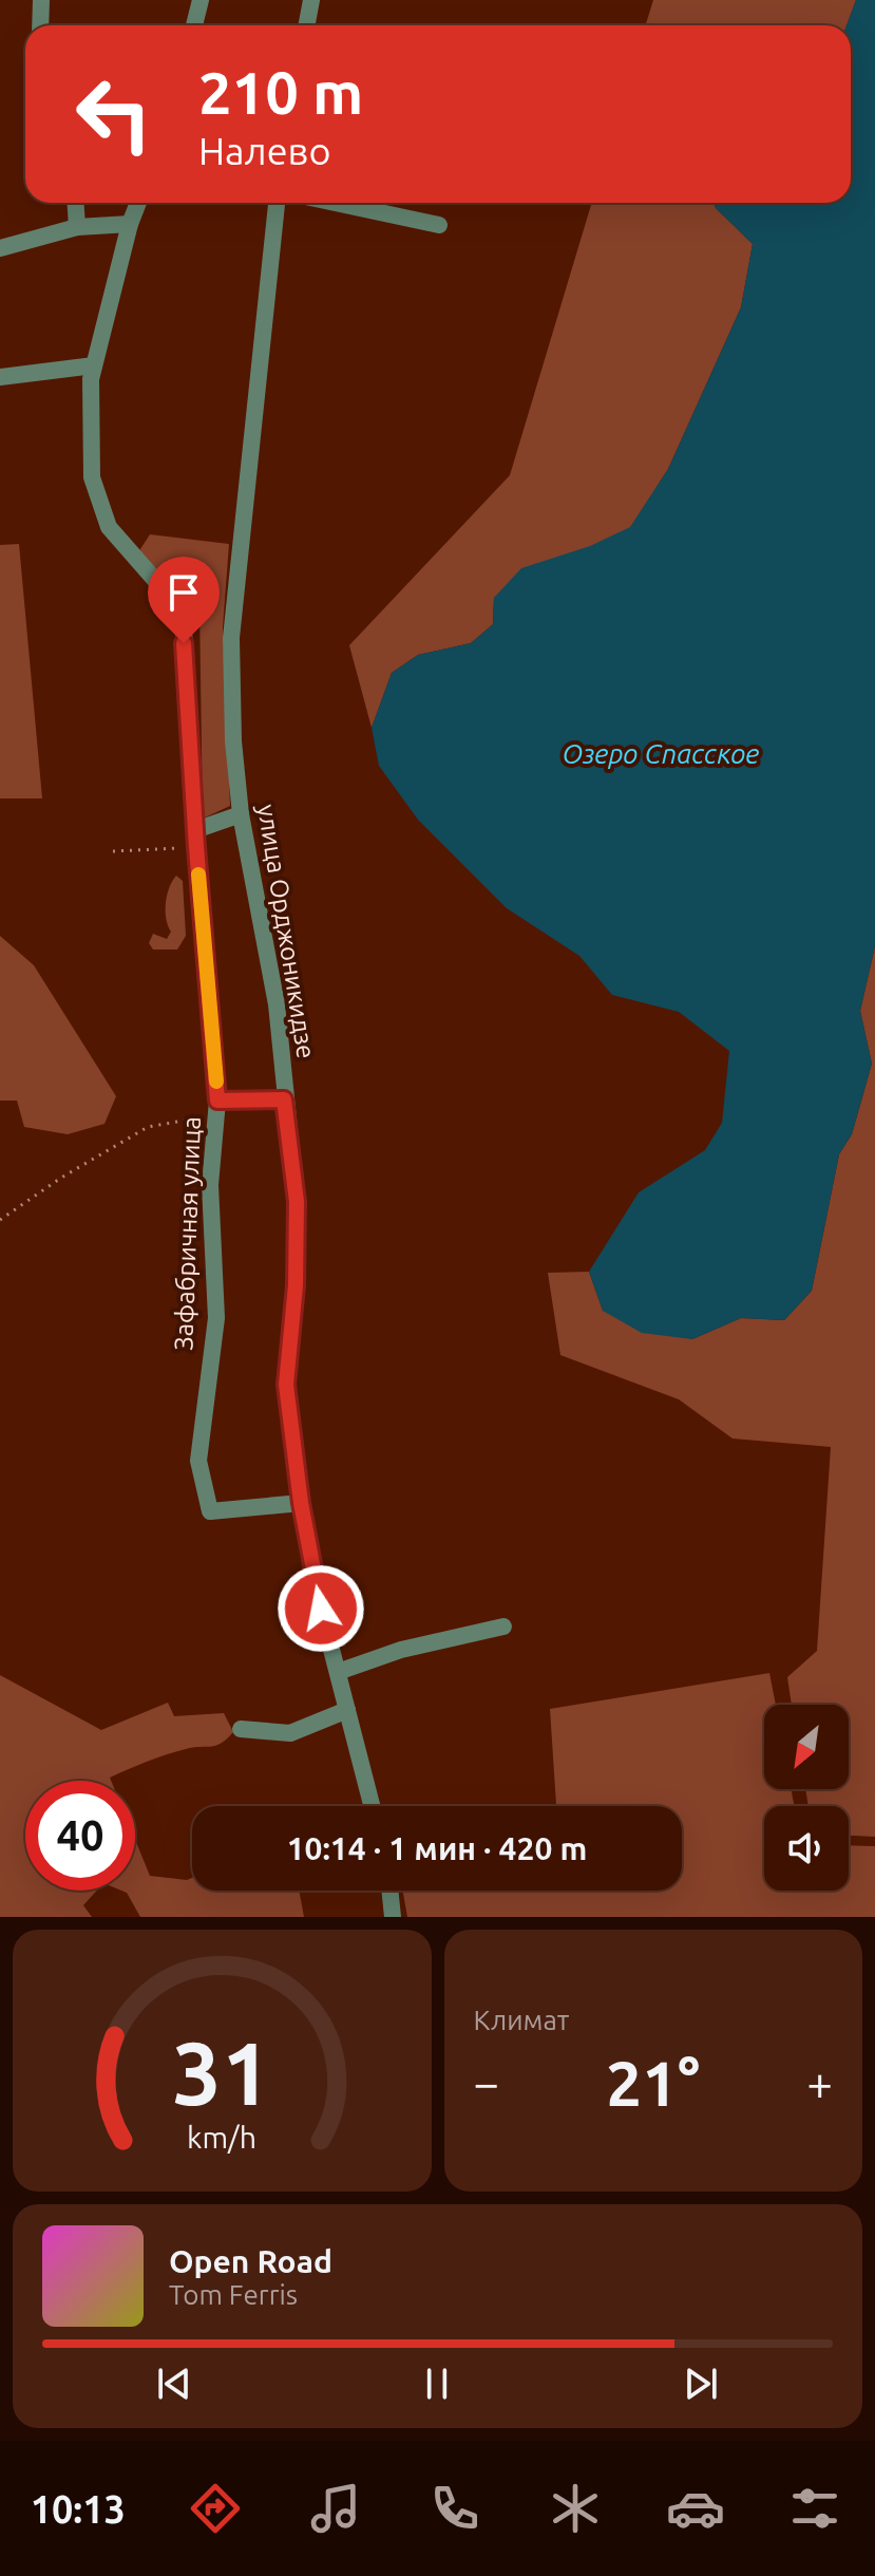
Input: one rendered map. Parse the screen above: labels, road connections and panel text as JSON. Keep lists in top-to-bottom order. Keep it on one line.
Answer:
{"streets":{"street":["улица Орджоникидзе","Зафабричная улица"]},"crossings":[["улица Орджоникидзе","Зафабричная улица"]],"water":["Озеро Спасское"],"north":"bottom left","page":{"turn":["210 m","Налево"],"limit":"40","trip":"10:14 · 1 мин · 420 m","tile":"Климат","heat":["−","21°","+"],"song":["Open Road","Tom Ferris"],"tabs":"10:13","gauge":["31","km/h"]}}
